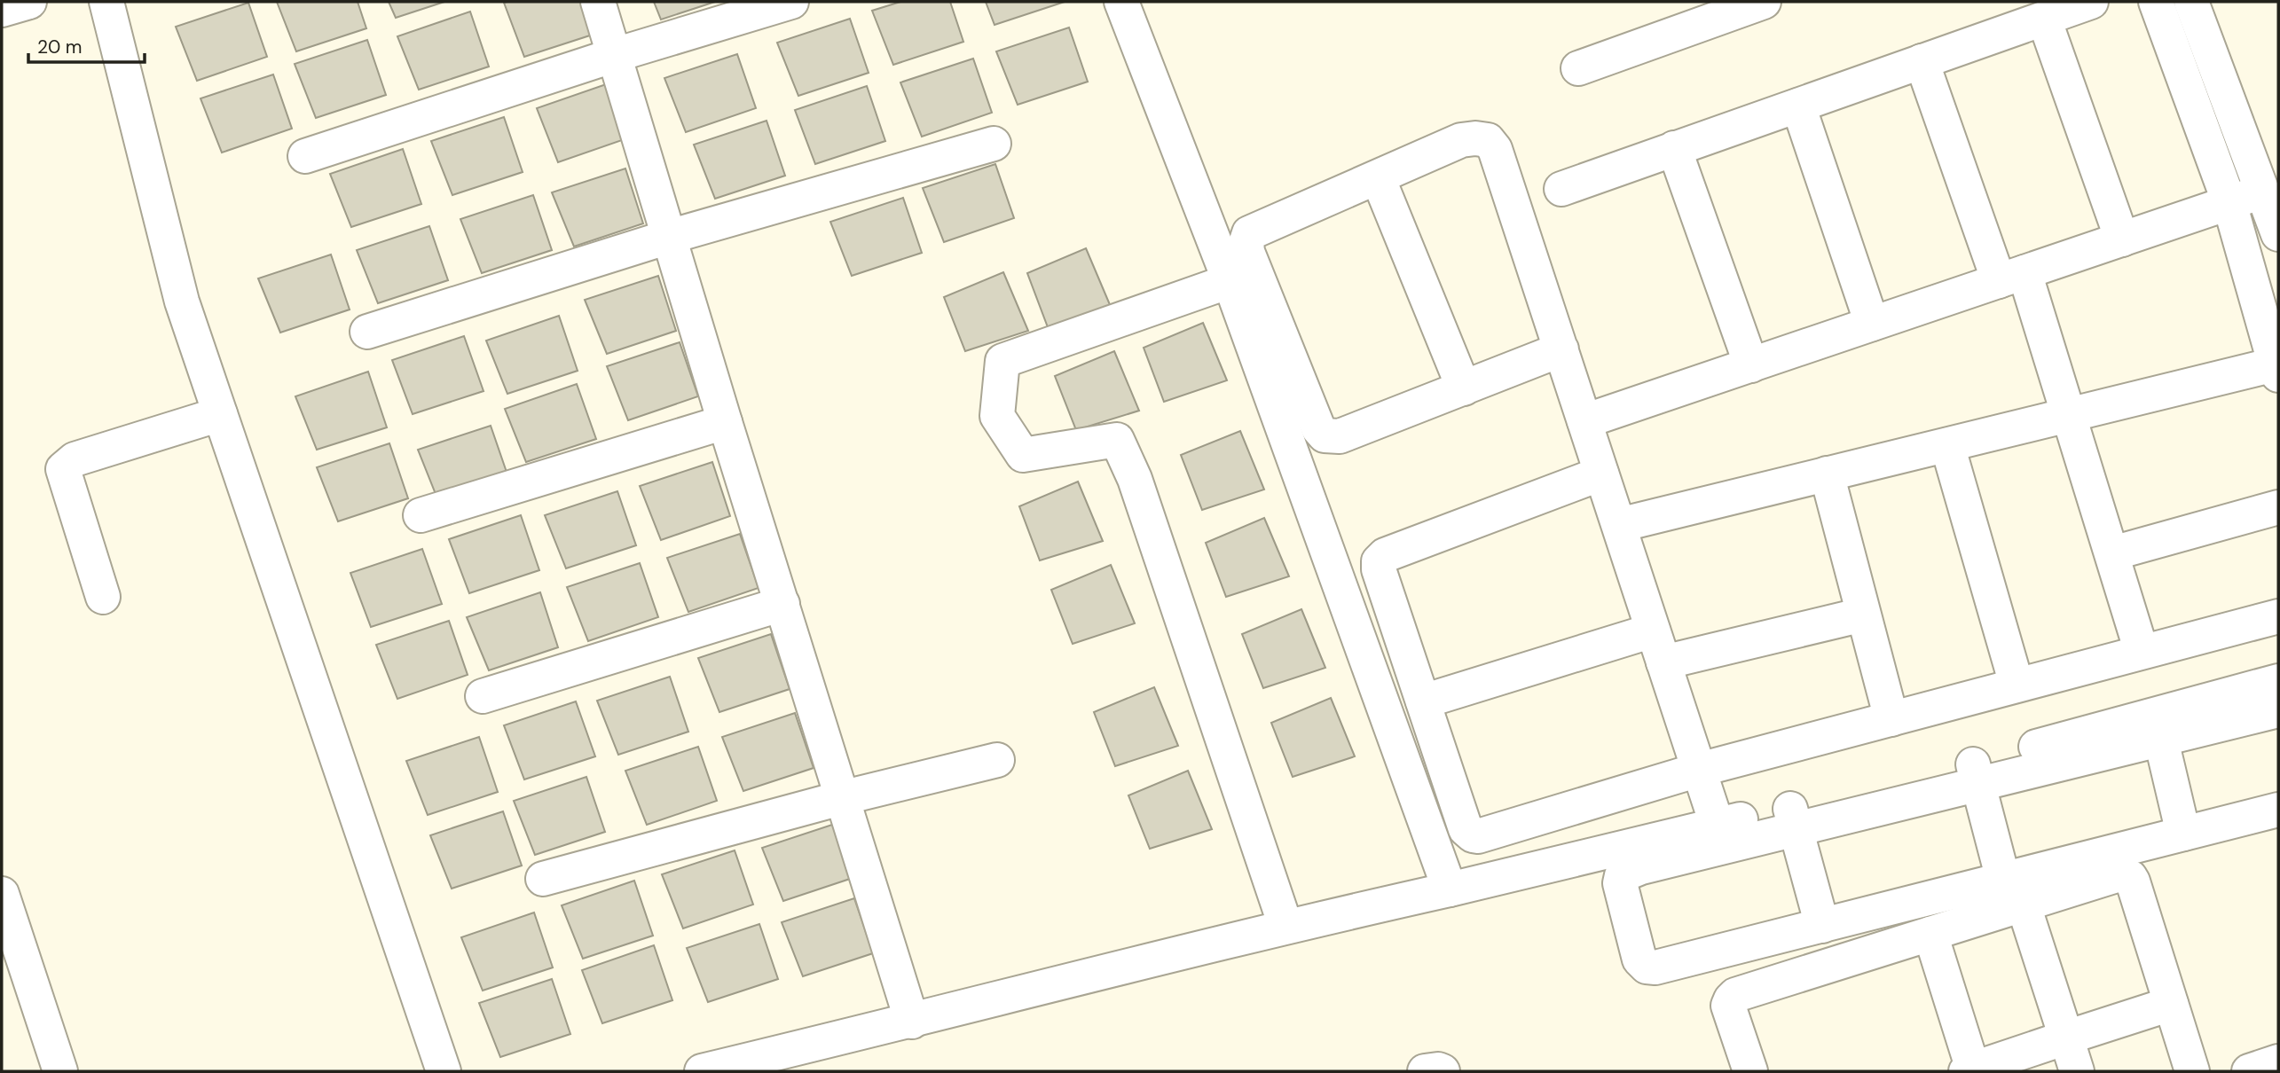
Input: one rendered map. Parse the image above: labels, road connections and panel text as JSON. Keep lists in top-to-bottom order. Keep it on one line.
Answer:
{"scale_bar":"20 m"}
